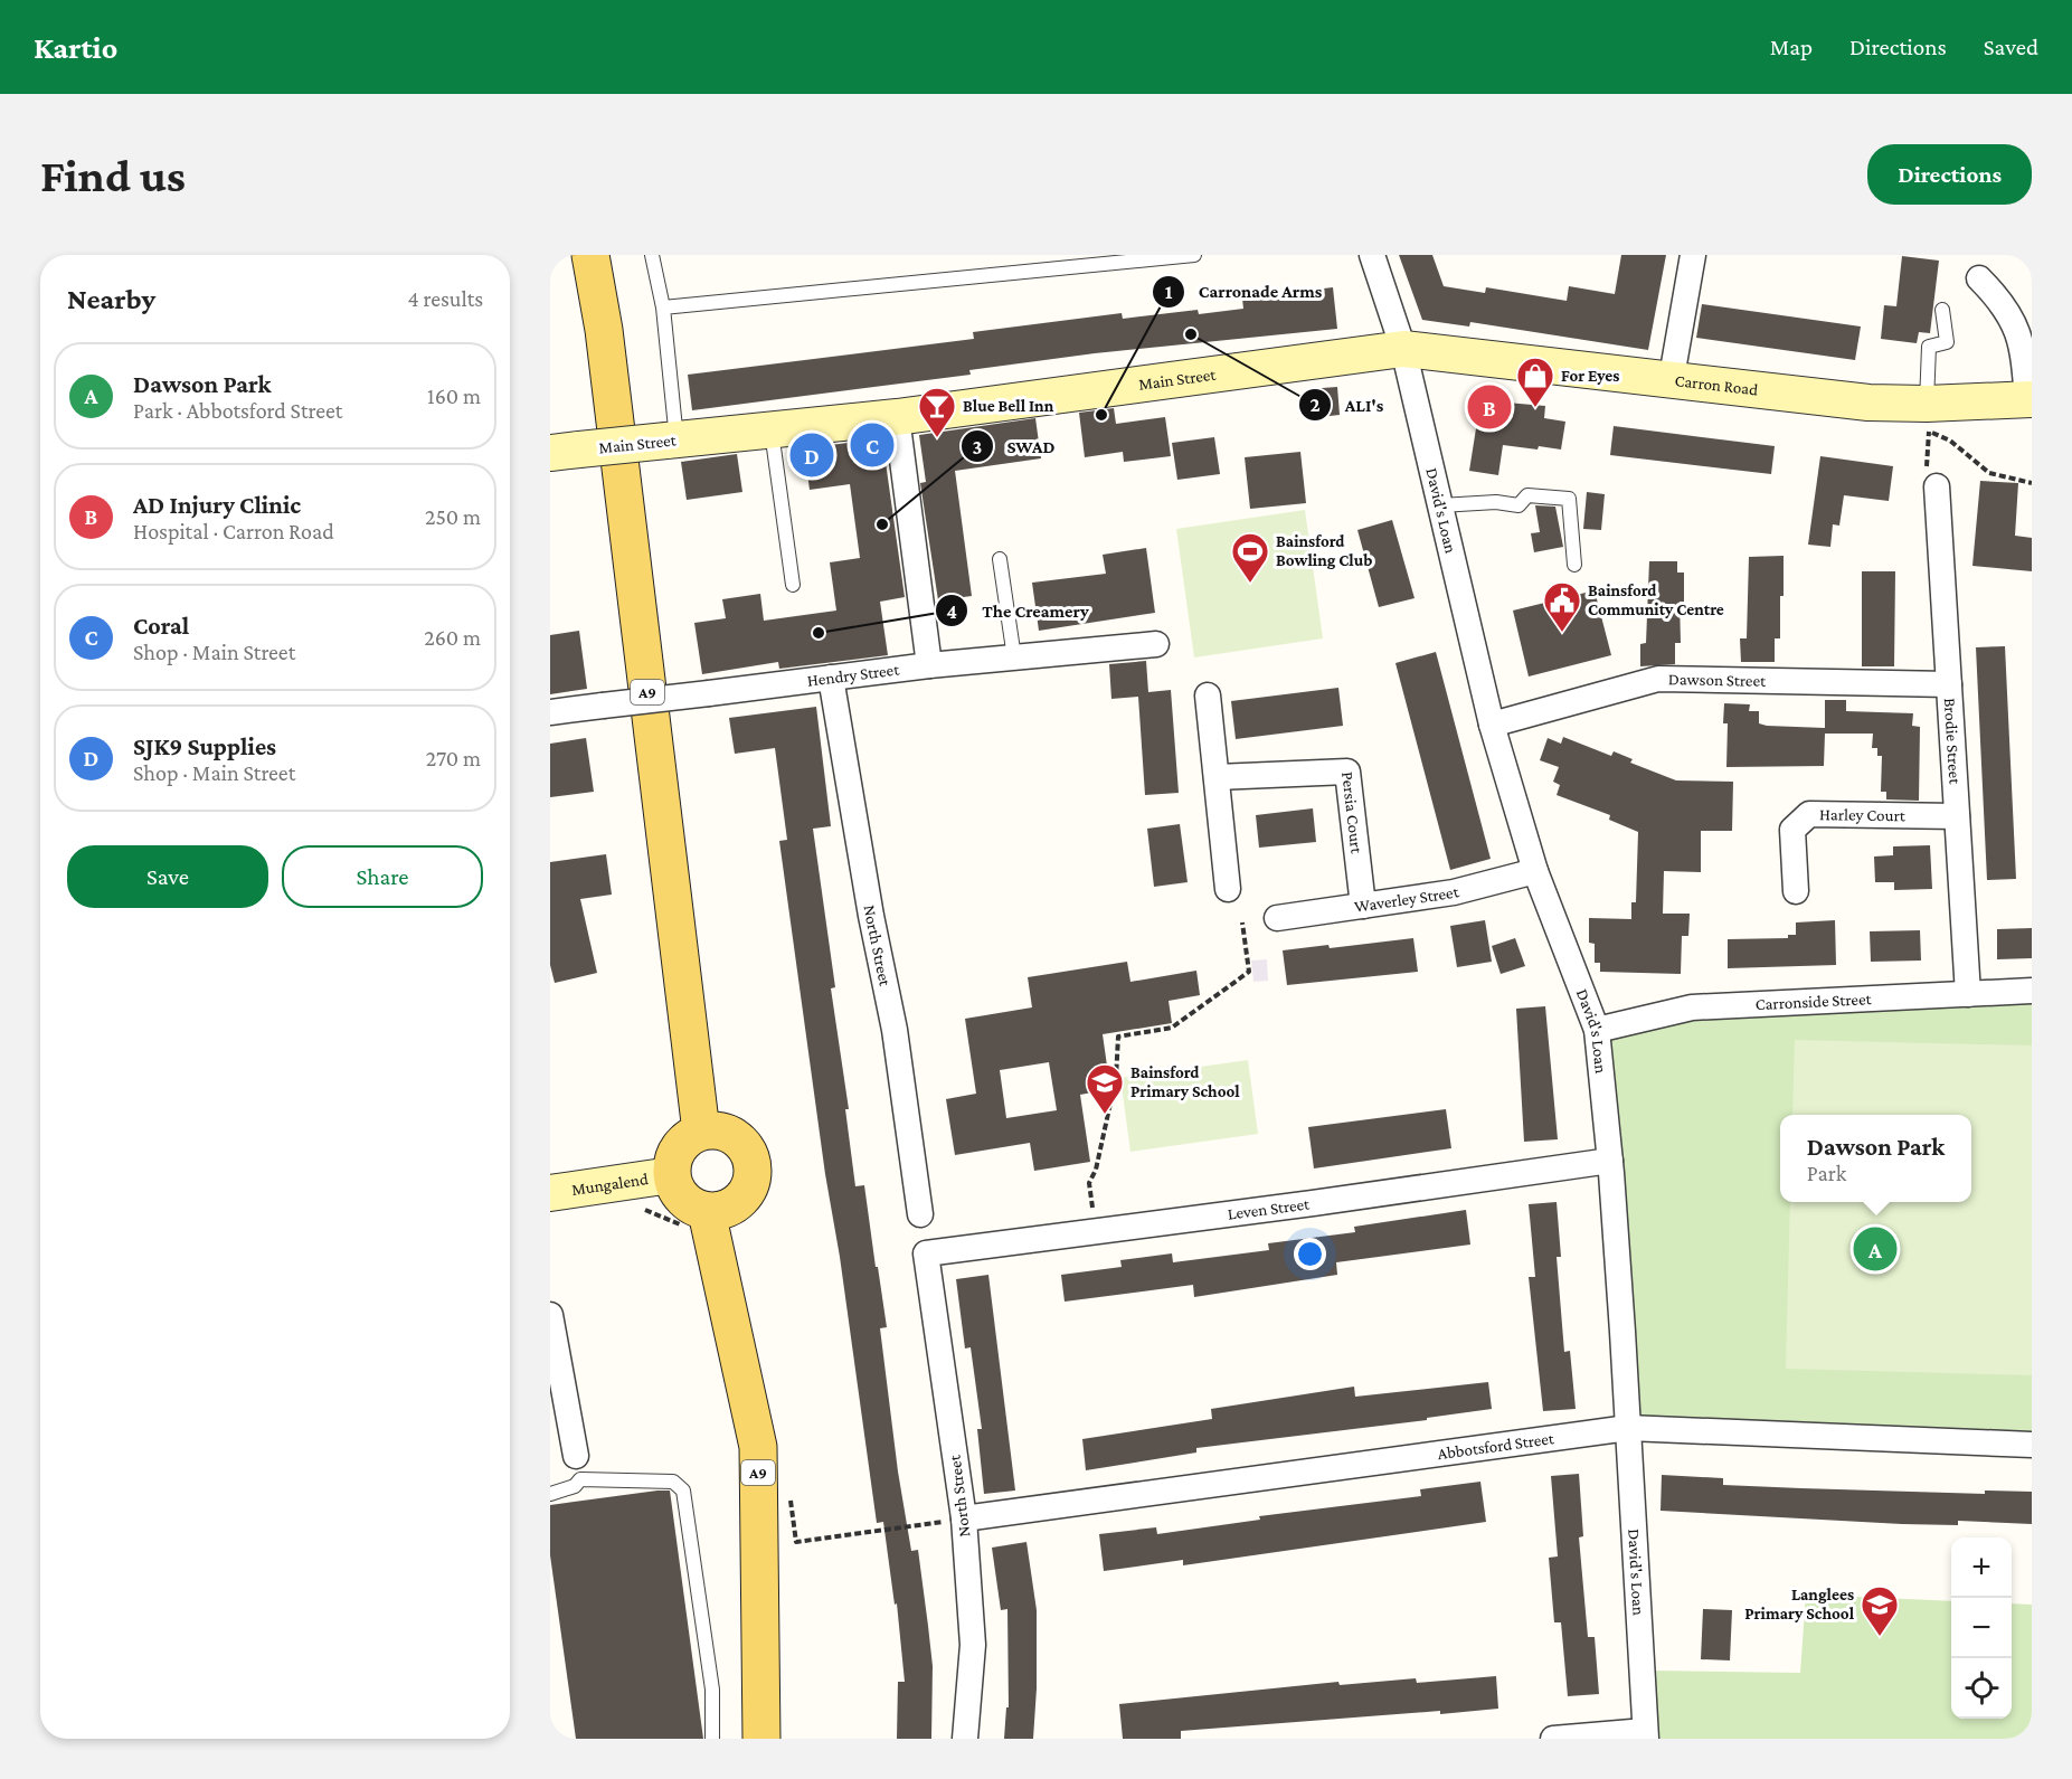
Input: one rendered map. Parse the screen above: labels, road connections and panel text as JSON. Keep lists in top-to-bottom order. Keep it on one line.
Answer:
{"streets":{"main road":["Main Street","Carron Road","A9","Mungalend"],"street":["David's Loan","Hendry Street","Dawson Street","Brodie Street","Harley Court","Persia Court","Waverley Street","North Street","Carronside Street","Leven Street","Abbotsford Street"]},"crossings":[["Main Street","Carron Road"],["Main Street","David's Loan"],["Carron Road","David's Loan"],["David's Loan","Dawson Street"],["David's Loan","Waverley Street"],["David's Loan","Carronside Street"],["David's Loan","Leven Street"],["David's Loan","Abbotsford Street"],["Hendry Street","North Street"],["Dawson Street","Brodie Street"],["A9","Mungalend"],["Brodie Street","Harley Court"],["Brodie Street","Carronside Street"],["Persia Court","Waverley Street"],["North Street","Leven Street"],["North Street","Abbotsford Street"]],"places":{"other":["ALI's","Carronade Arms","SWAD","The Creamery"],"shop":["For Eyes"],"bar":["Blue Bell Inn"],"sports":["Bainsford Bowling Club"],"public building":["Bainsford Community Centre"],"school or university":["Bainsford Primary School","Langlees Primary School"]},"page":{"header":"Kartio","nav":["Map","Directions","Saved"],"buttons":["Directions",["Save","Share"]],"title":"Find us","heading":["Nearby","4 results"],"list":[{"mark":"A","name":"Dawson Park","note":"Park · Abbotsford Street","value":"160 m"},{"mark":"B","name":"AD Injury Clinic","note":"Hospital · Carron Road","value":"250 m"},{"mark":"C","name":"Coral","note":"Shop · Main Street","value":"260 m"},{"mark":"D","name":"SJK9 Supplies","note":"Shop · Main Street","value":"270 m"}],"pins":["B","C","D","A"],"popup":["Dawson Park","Park"],"map_buttons":["+","−"]}}
